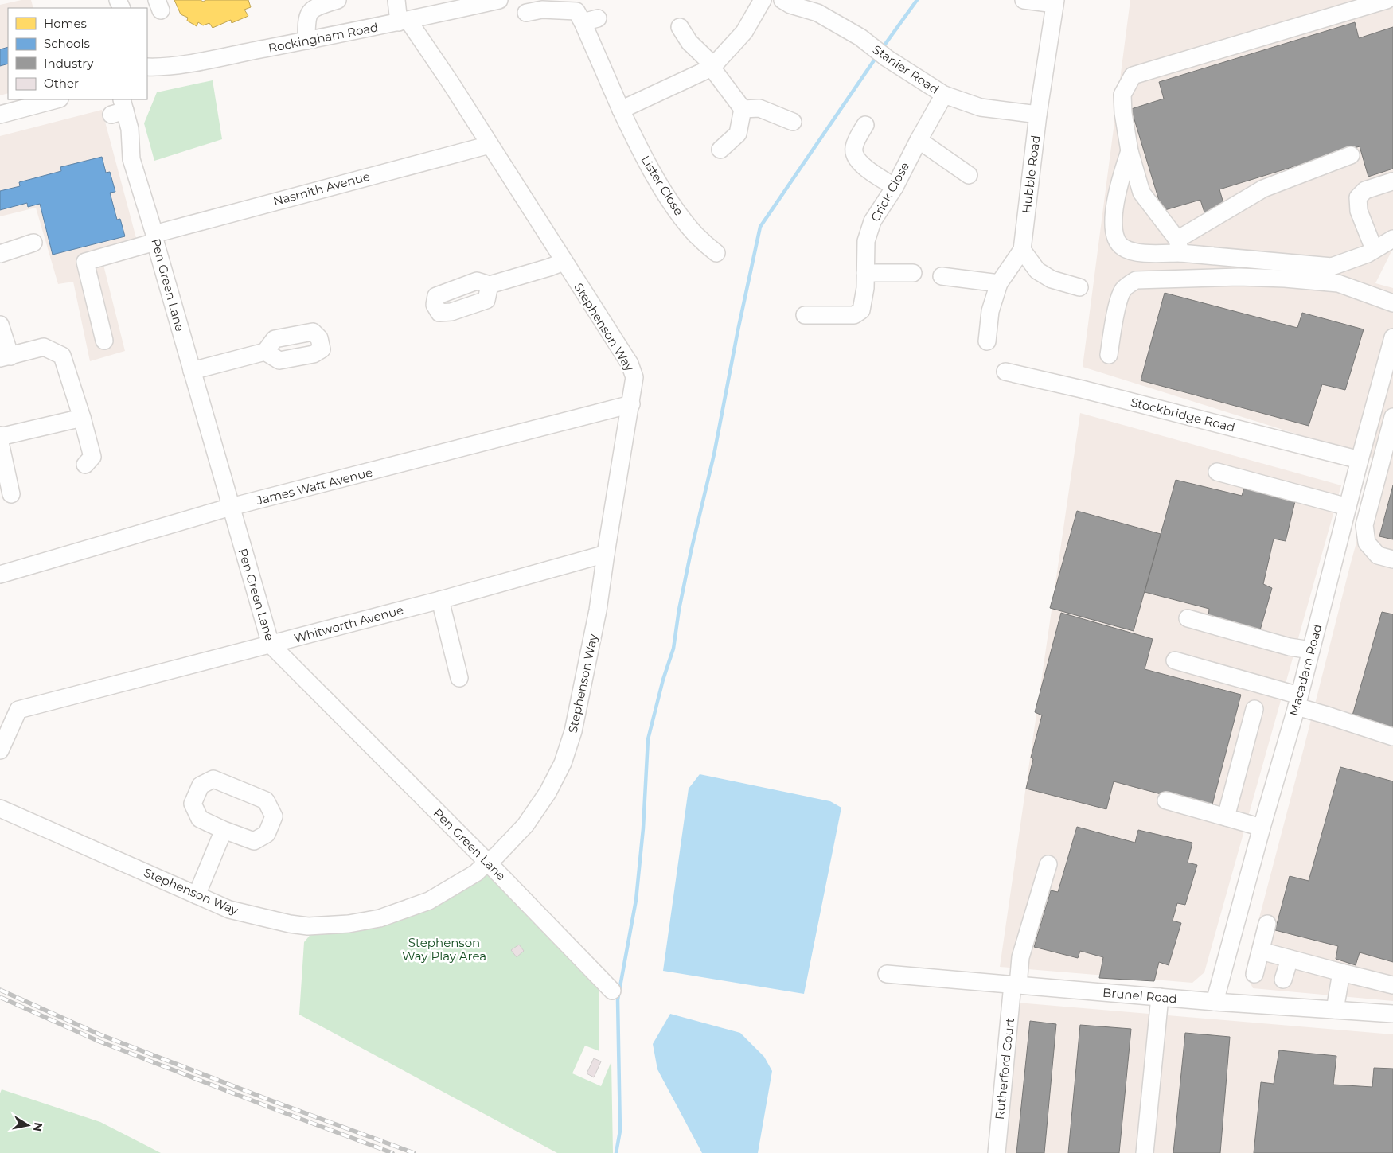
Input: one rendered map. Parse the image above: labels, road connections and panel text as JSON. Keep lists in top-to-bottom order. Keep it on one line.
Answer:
{"streets":{"street":["Rockingham Road","Stanier Road","Hubble Road","Lister Close","Nasmith Avenue","Crick Close","Pen Green Lane","Stephenson Way","Stockbridge Road","James Watt Avenue","Whitworth Avenue","Macadam Road","Brunel Road","Rutherford Court"]},"crossings":[["Rockingham Road","Stephenson Way"],["Stanier Road","Hubble Road"],["Stanier Road","Crick Close"],["Nasmith Avenue","Pen Green Lane"],["Nasmith Avenue","Stephenson Way"],["Pen Green Lane","Stephenson Way"],["Pen Green Lane","James Watt Avenue"],["Pen Green Lane","Whitworth Avenue"],["Stephenson Way","James Watt Avenue"],["Stephenson Way","Whitworth Avenue"],["Stockbridge Road","Macadam Road"],["Macadam Road","Brunel Road"],["Brunel Road","Rutherford Court"]],"parks":["Stephenson Way Play Area"],"legend":["Homes","Schools","Industry","Other"],"north":"right"}
